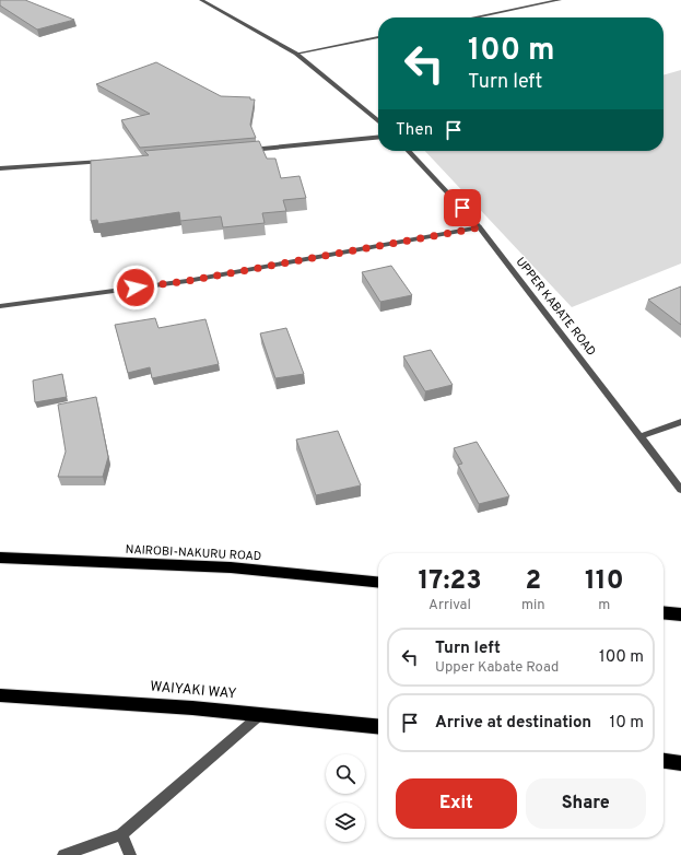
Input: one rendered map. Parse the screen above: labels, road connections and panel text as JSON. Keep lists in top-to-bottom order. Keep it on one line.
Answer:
{"streets":{"highway":["NAIROBI-NAKURU ROAD","WAIYAKI WAY"],"street":["UPPER KABATE ROAD"]},"page":{"turn":["100 m","Turn left"],"then":"Then","eta":["17:23","Arrival","2","min","110","m"],"list":[{"name":"Turn left","note":"Upper Kabate Road","value":"100 m"},{"name":"Arrive at destination","value":"10 m"}],"buttons":["Exit","Share"]}}
